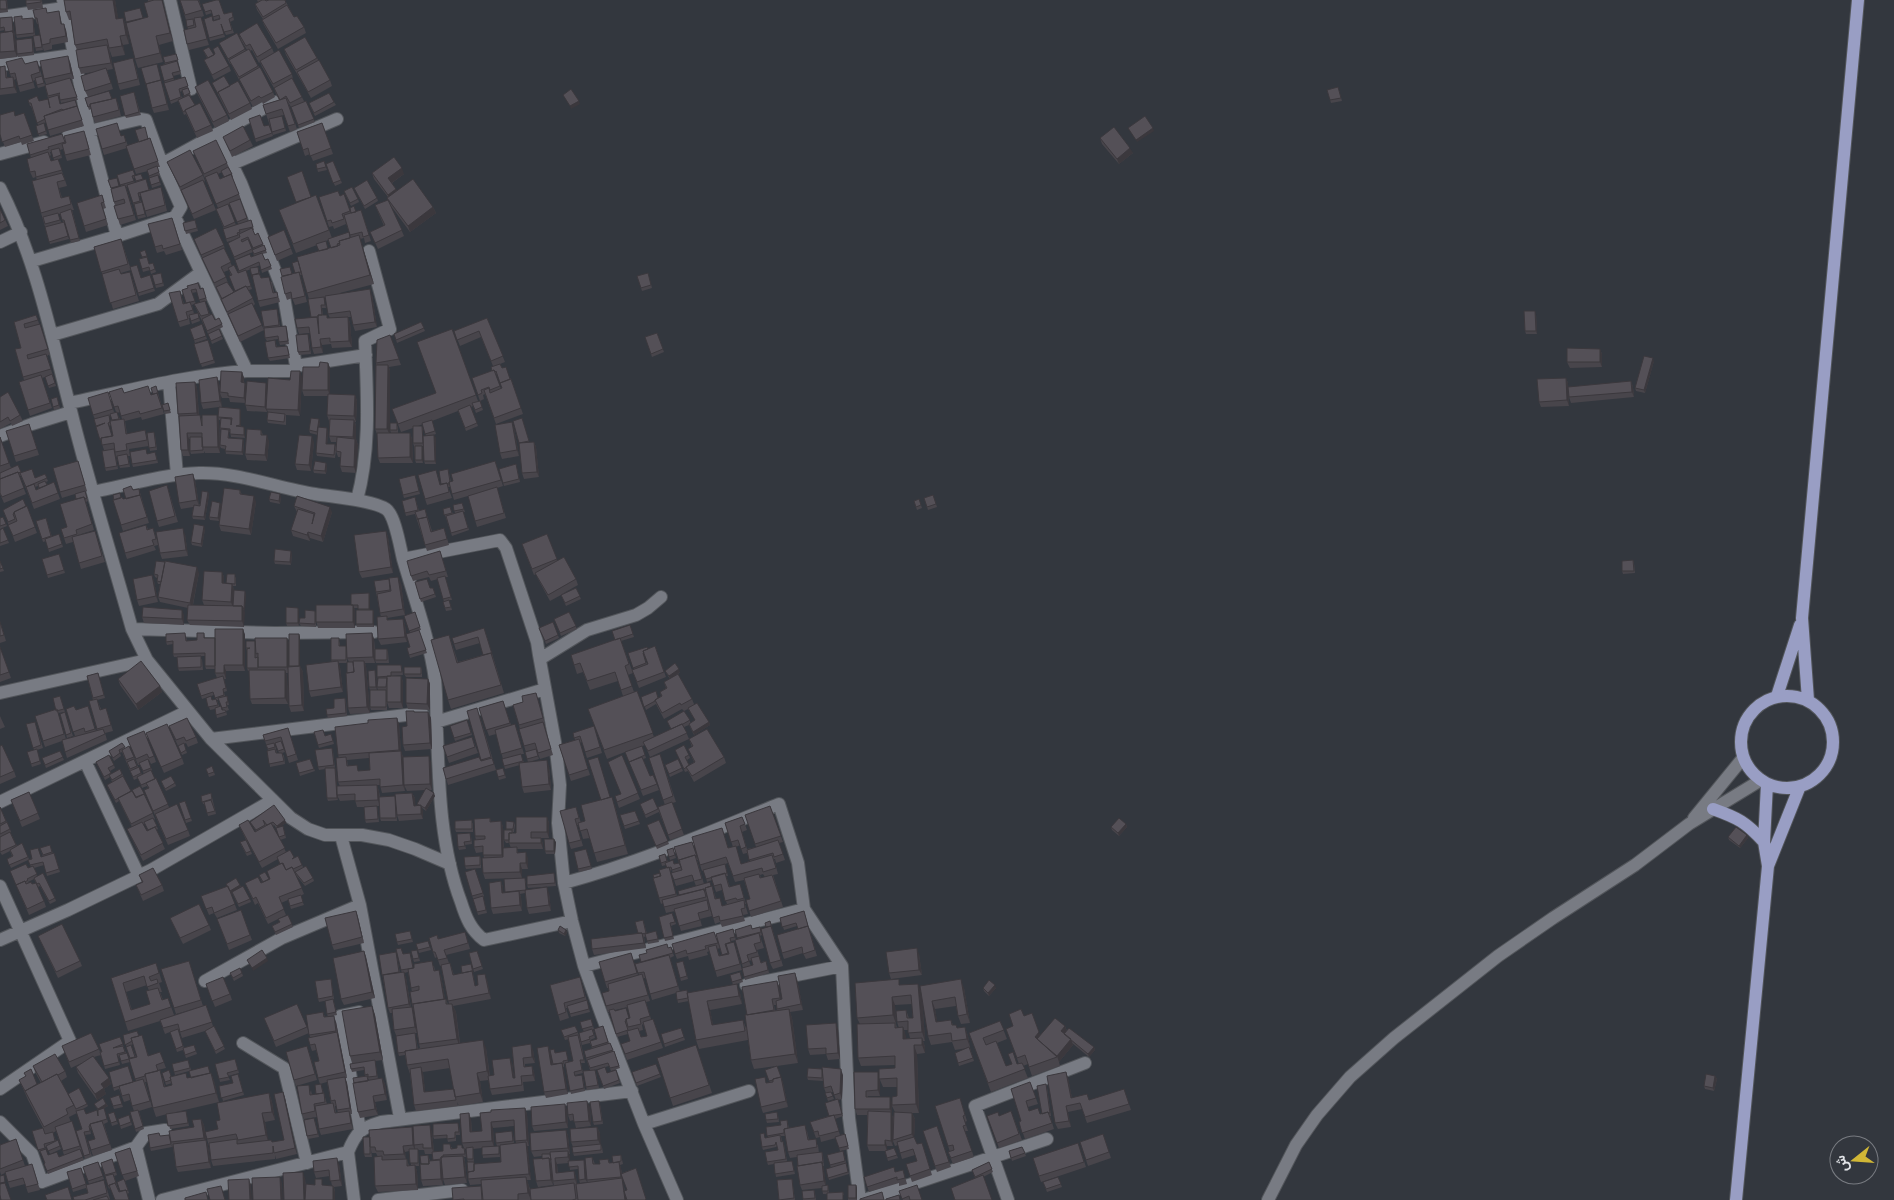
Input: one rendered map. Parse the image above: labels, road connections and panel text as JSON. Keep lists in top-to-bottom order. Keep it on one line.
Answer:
{"north":"left"}
